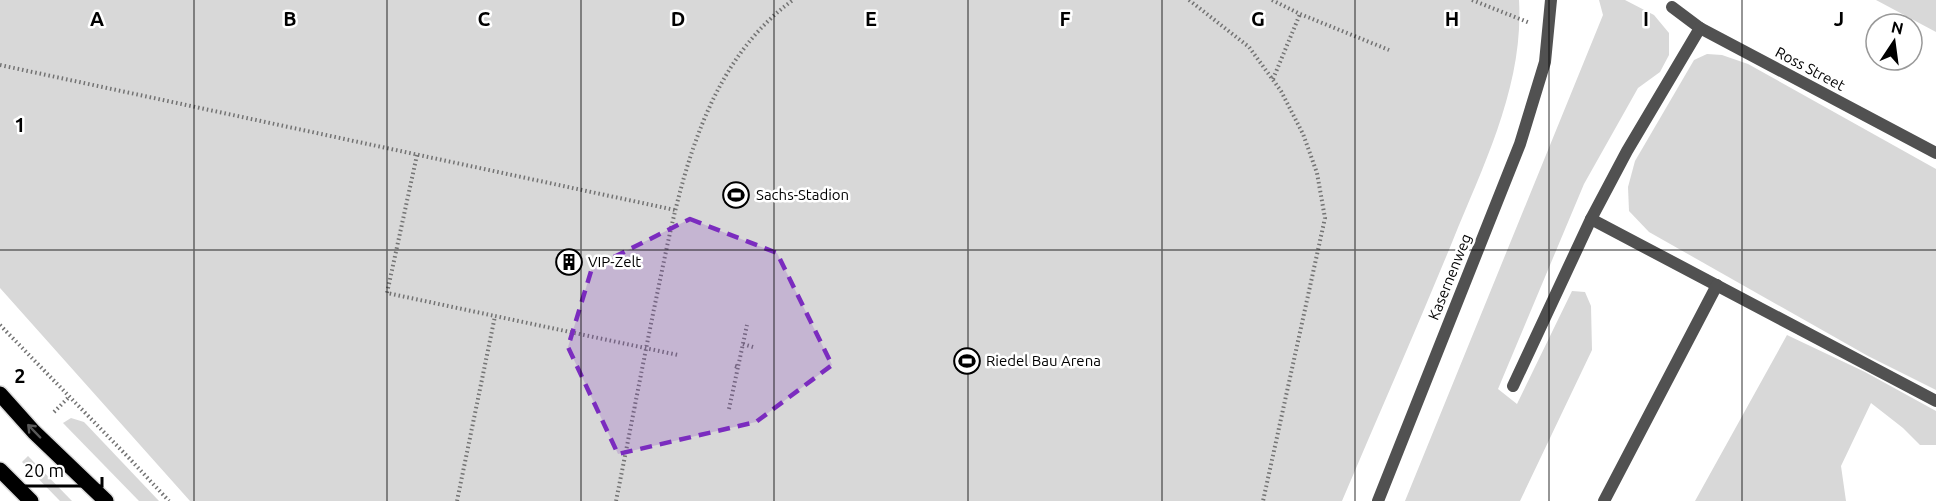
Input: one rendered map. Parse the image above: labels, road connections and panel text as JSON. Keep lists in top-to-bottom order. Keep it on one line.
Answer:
{"streets":{"street":["Ross Street","Kasernenweg"]},"places":{"sports":["Sachs-Stadion","Riedel Bau Arena"],"building":["VIP-Zelt"]},"scale_bar":"20 m","north":"top","grid":{"columns":["A","B","C","D","E","F","G","H","I","J"],"rows":["1","2"]}}
